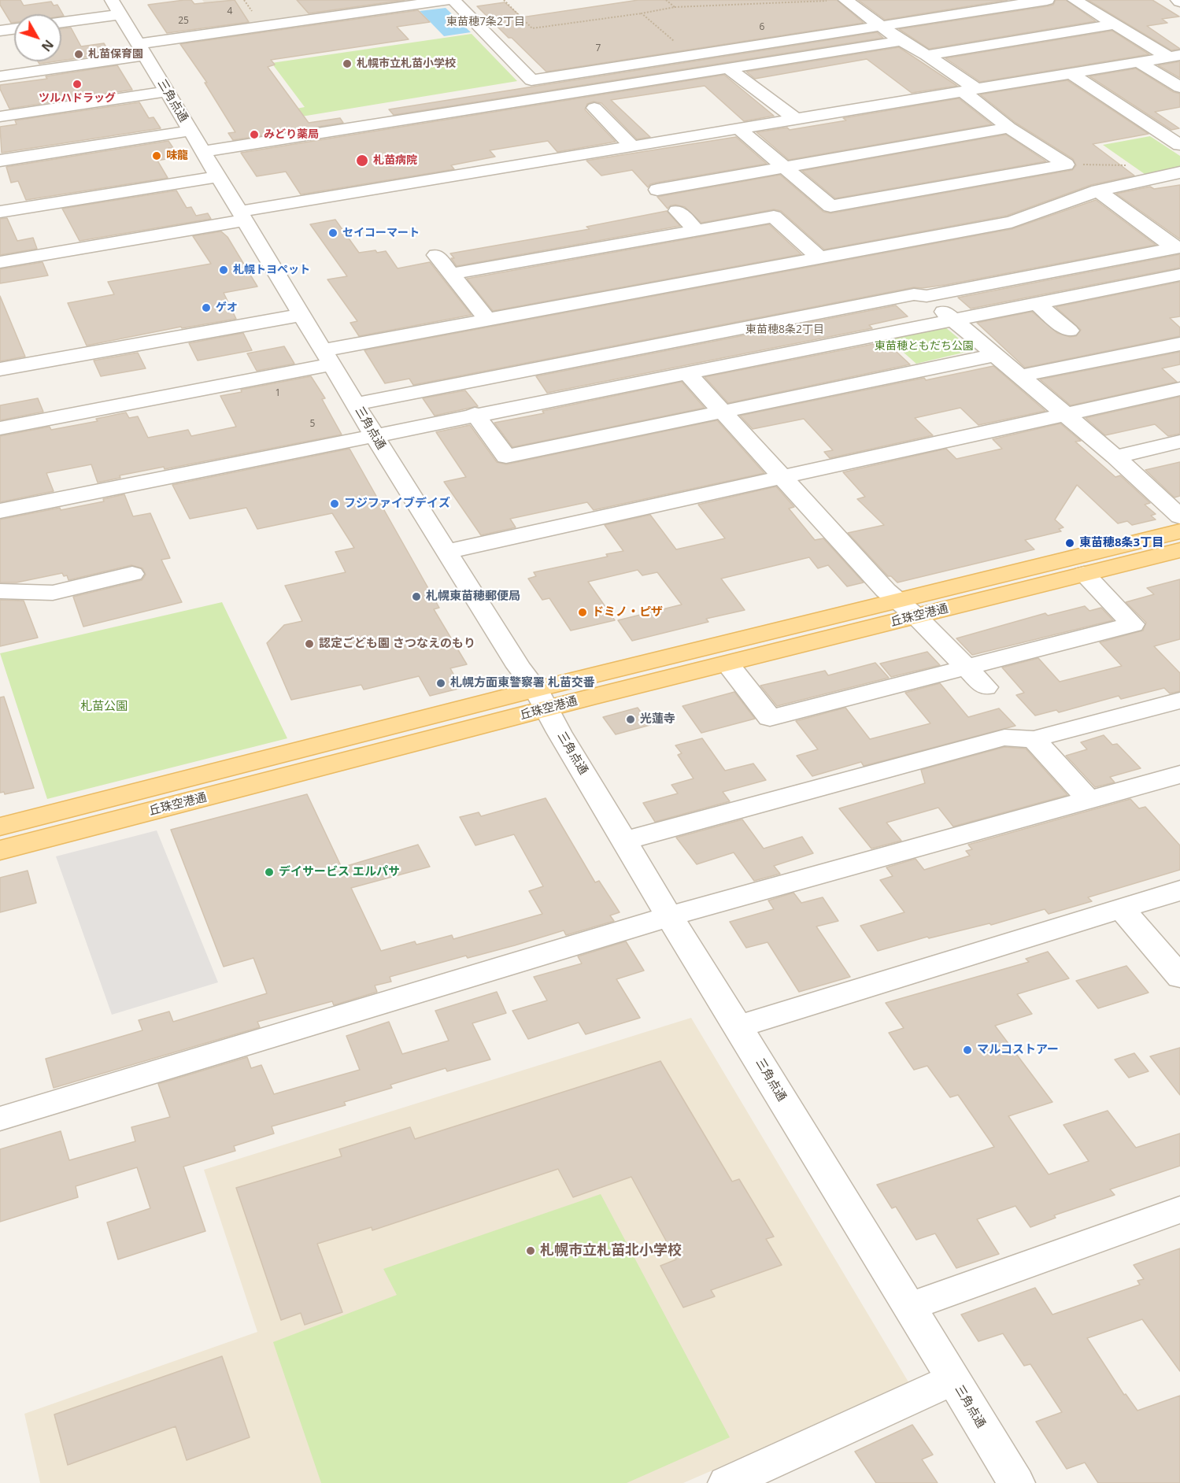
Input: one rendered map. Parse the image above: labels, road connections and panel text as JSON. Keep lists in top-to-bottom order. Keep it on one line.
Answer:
{"streets":{"main road":["丘珠空港通"],"street":["三角点通"]},"crossings":[["三角点通","丘珠空港通"]],"districts":["東苗穂7条2丁目","東苗穂8条2丁目"],"parks":["東苗穂ともだち公園","札苗公園"],"places":["札苗保育園","札幌市立札苗小学校","ツルハドラッグ","みどり薬局","味龍","札苗病院","セイコーマート","札幌トヨペット","ゲオ","フジファイブデイズ","東苗穂8条3丁目","札幌東苗穂郵便局","ドミノ・ピザ","認定ごども園 さつなえのもり","札幌方面東警察署 札苗交番","光蓮寺","デイサービス エルパサ","マルコストアー","札幌市立札苗北小学校"],"house_numbers":["4","25","6","7","1","5"],"north":"bottom right"}
